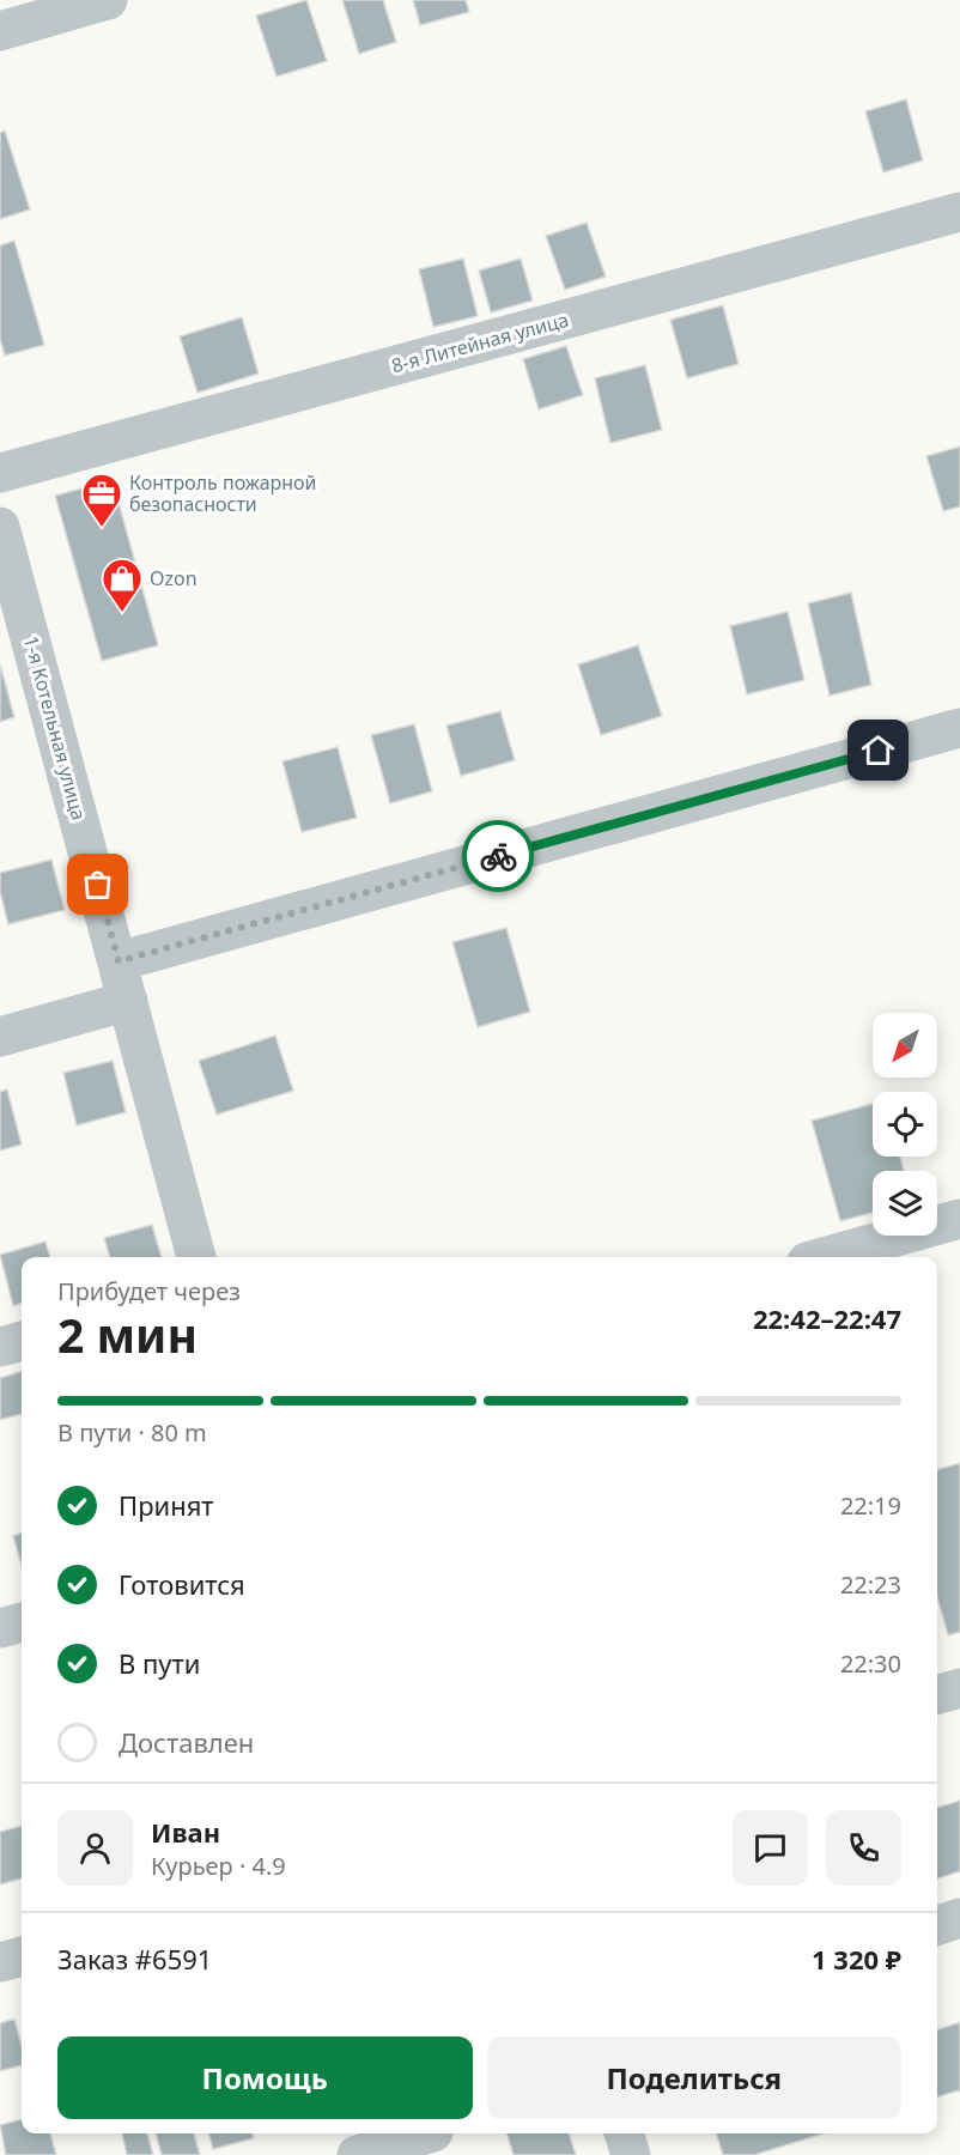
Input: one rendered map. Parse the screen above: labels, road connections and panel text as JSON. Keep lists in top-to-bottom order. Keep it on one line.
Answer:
{"streets":{"street":["8-я Литейная улица","1-я Котельная улица"]},"places":{"office":["Контроль пожарной безопасности"],"shop":["Ozon"]},"north":"bottom left","page":{"heading":["2 мин","Прибудет через","22:42–22:47"],"panel":["Иван","Курьер · 4.9","Заказ #6591","1 320 ₽"],"bar":"В пути · 80 m","list":[["Принят","22:19"],["Готовится","22:23"],["В пути","22:30"],"Доставлен"],"buttons":["Помощь","Поделиться"]}}
